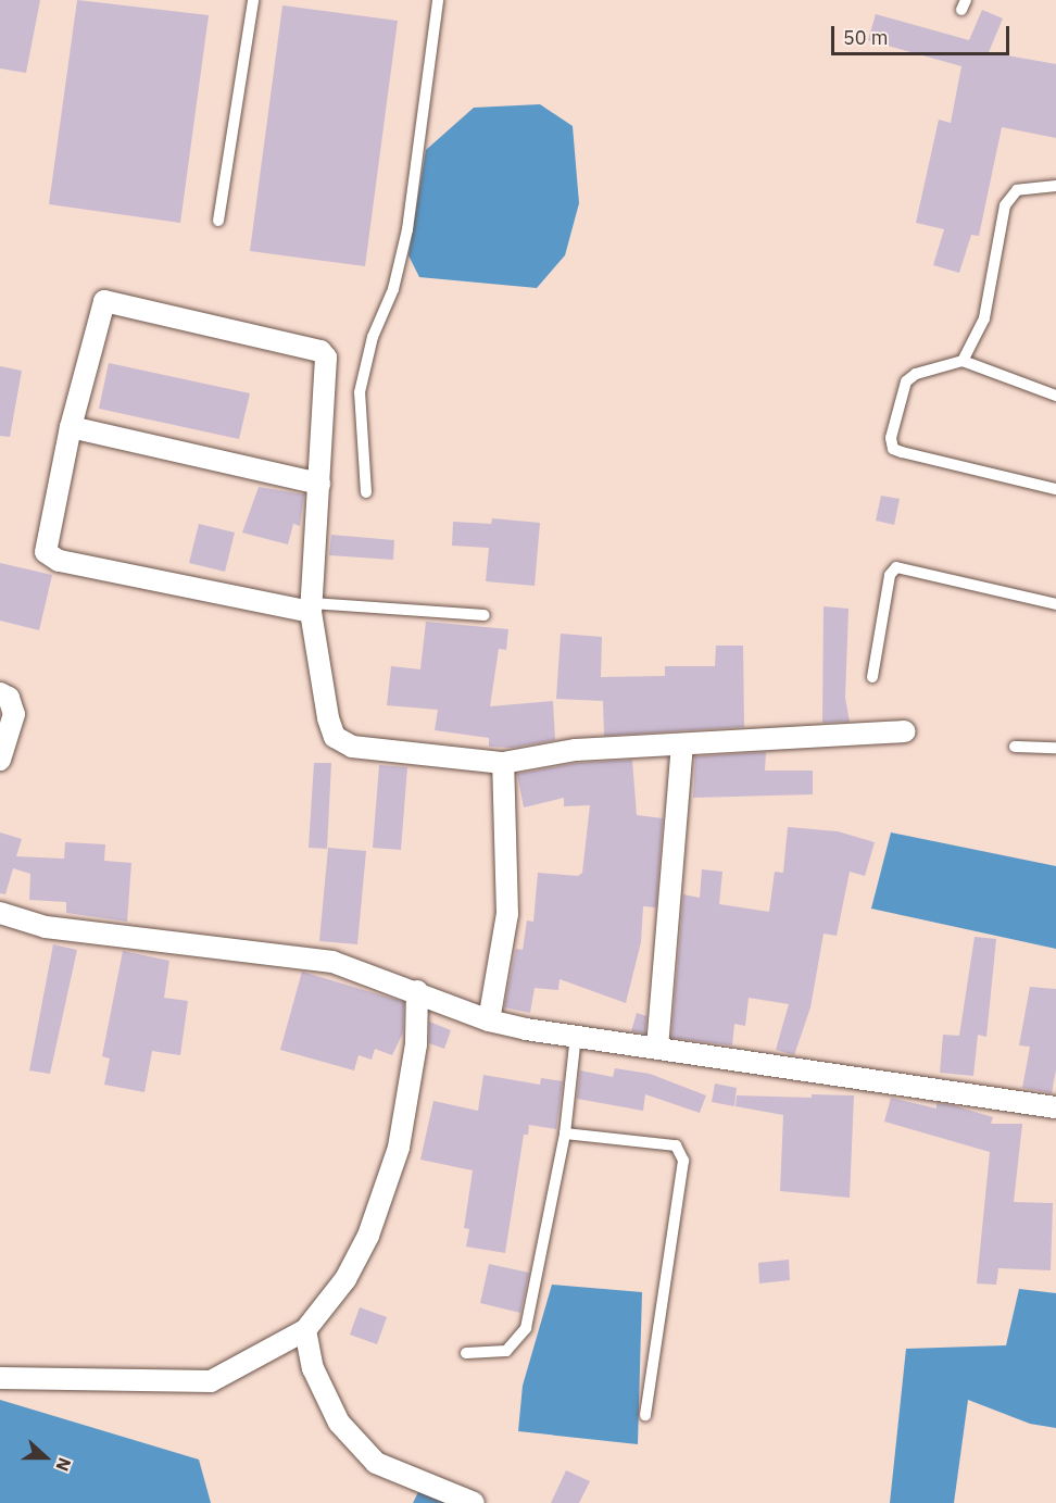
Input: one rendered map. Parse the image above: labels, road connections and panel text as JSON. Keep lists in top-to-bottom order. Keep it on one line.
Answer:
{"scale_bar":"50 m","north":"right"}
